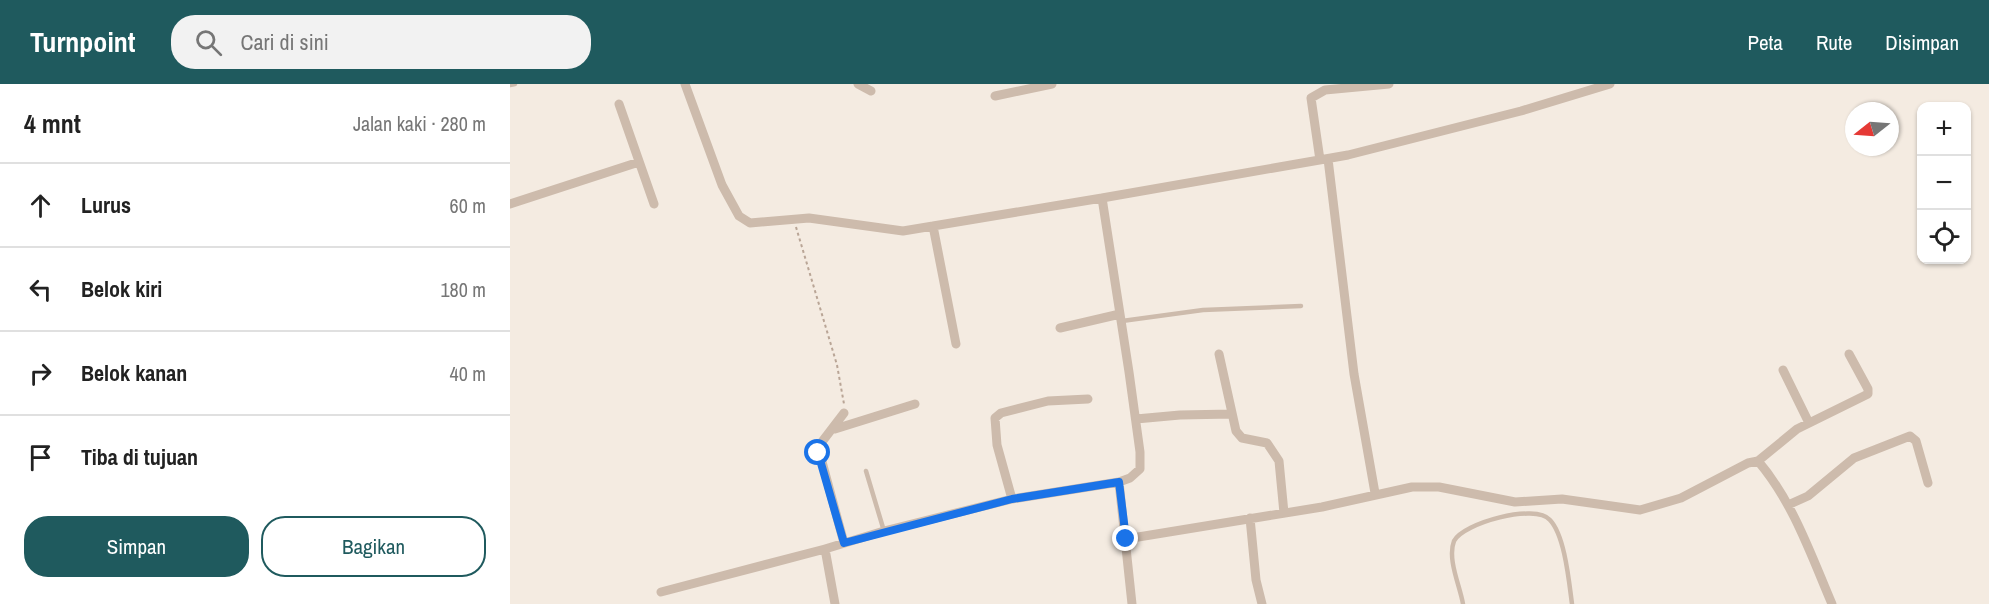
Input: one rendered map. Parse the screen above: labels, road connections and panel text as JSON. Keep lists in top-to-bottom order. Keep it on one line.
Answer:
{"north":"left","page":{"header":"Turnpoint","search":"Cari di sini","nav":["Peta","Rute","Disimpan"],"heading":["4 mnt","Jalan kaki · 280 m"],"map_buttons":["+","−"],"list":[["Lurus","60 m"],["Belok kiri","180 m"],["Belok kanan","40 m"],"Tiba di tujuan"],"buttons":["Simpan","Bagikan"]}}
